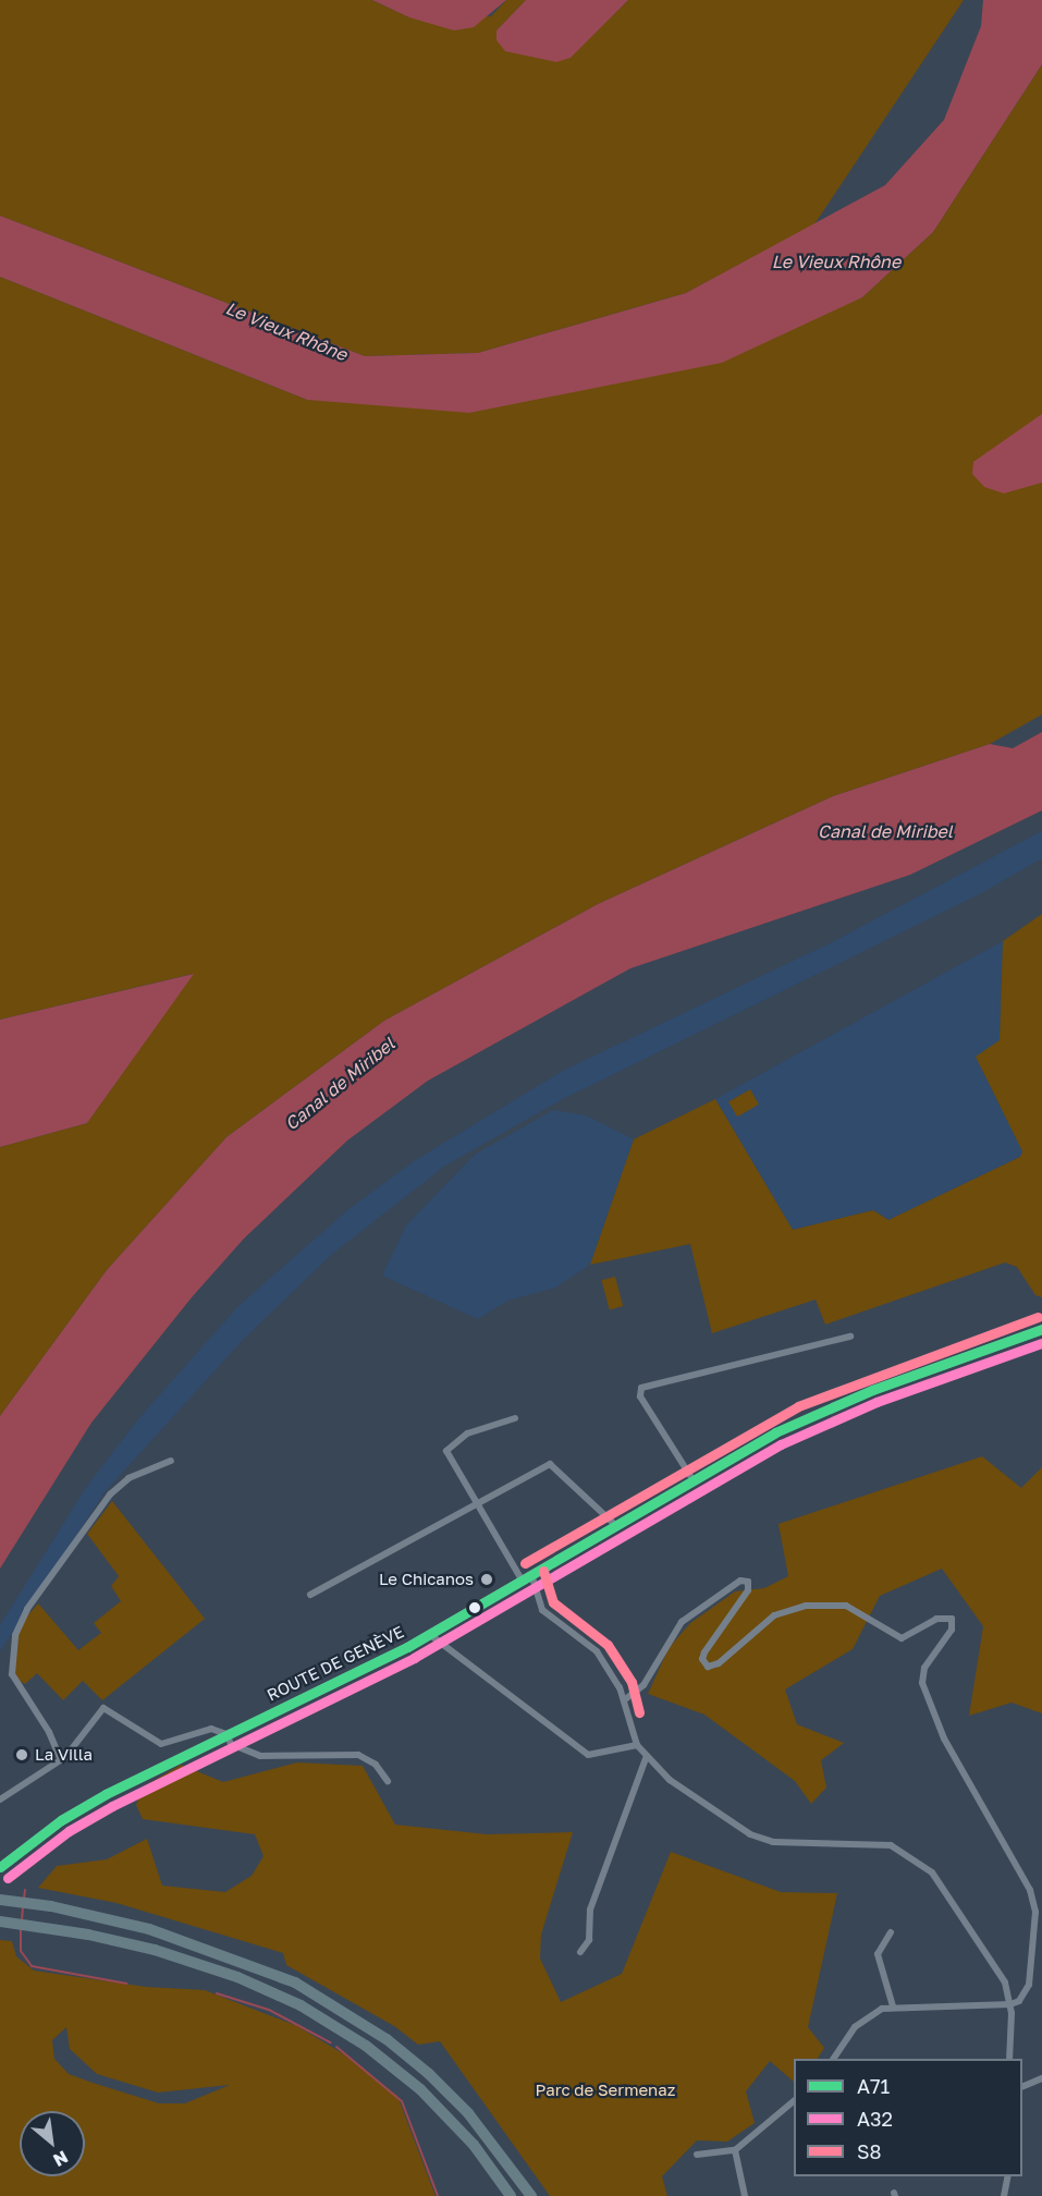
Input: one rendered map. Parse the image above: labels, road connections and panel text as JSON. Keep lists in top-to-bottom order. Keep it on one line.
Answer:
{"streets":{"main road":["ROUTE DE GENÈVE"]},"water":["Le Vieux Rhône","Canal de Miribel"],"parks":["Parc de Sermenaz"],"places":["Le Chicanos","La Villa"],"lines":["transit line S8","transit line A71","transit line A32"],"legend":["A71","A32","S8"],"north":"bottom right"}
